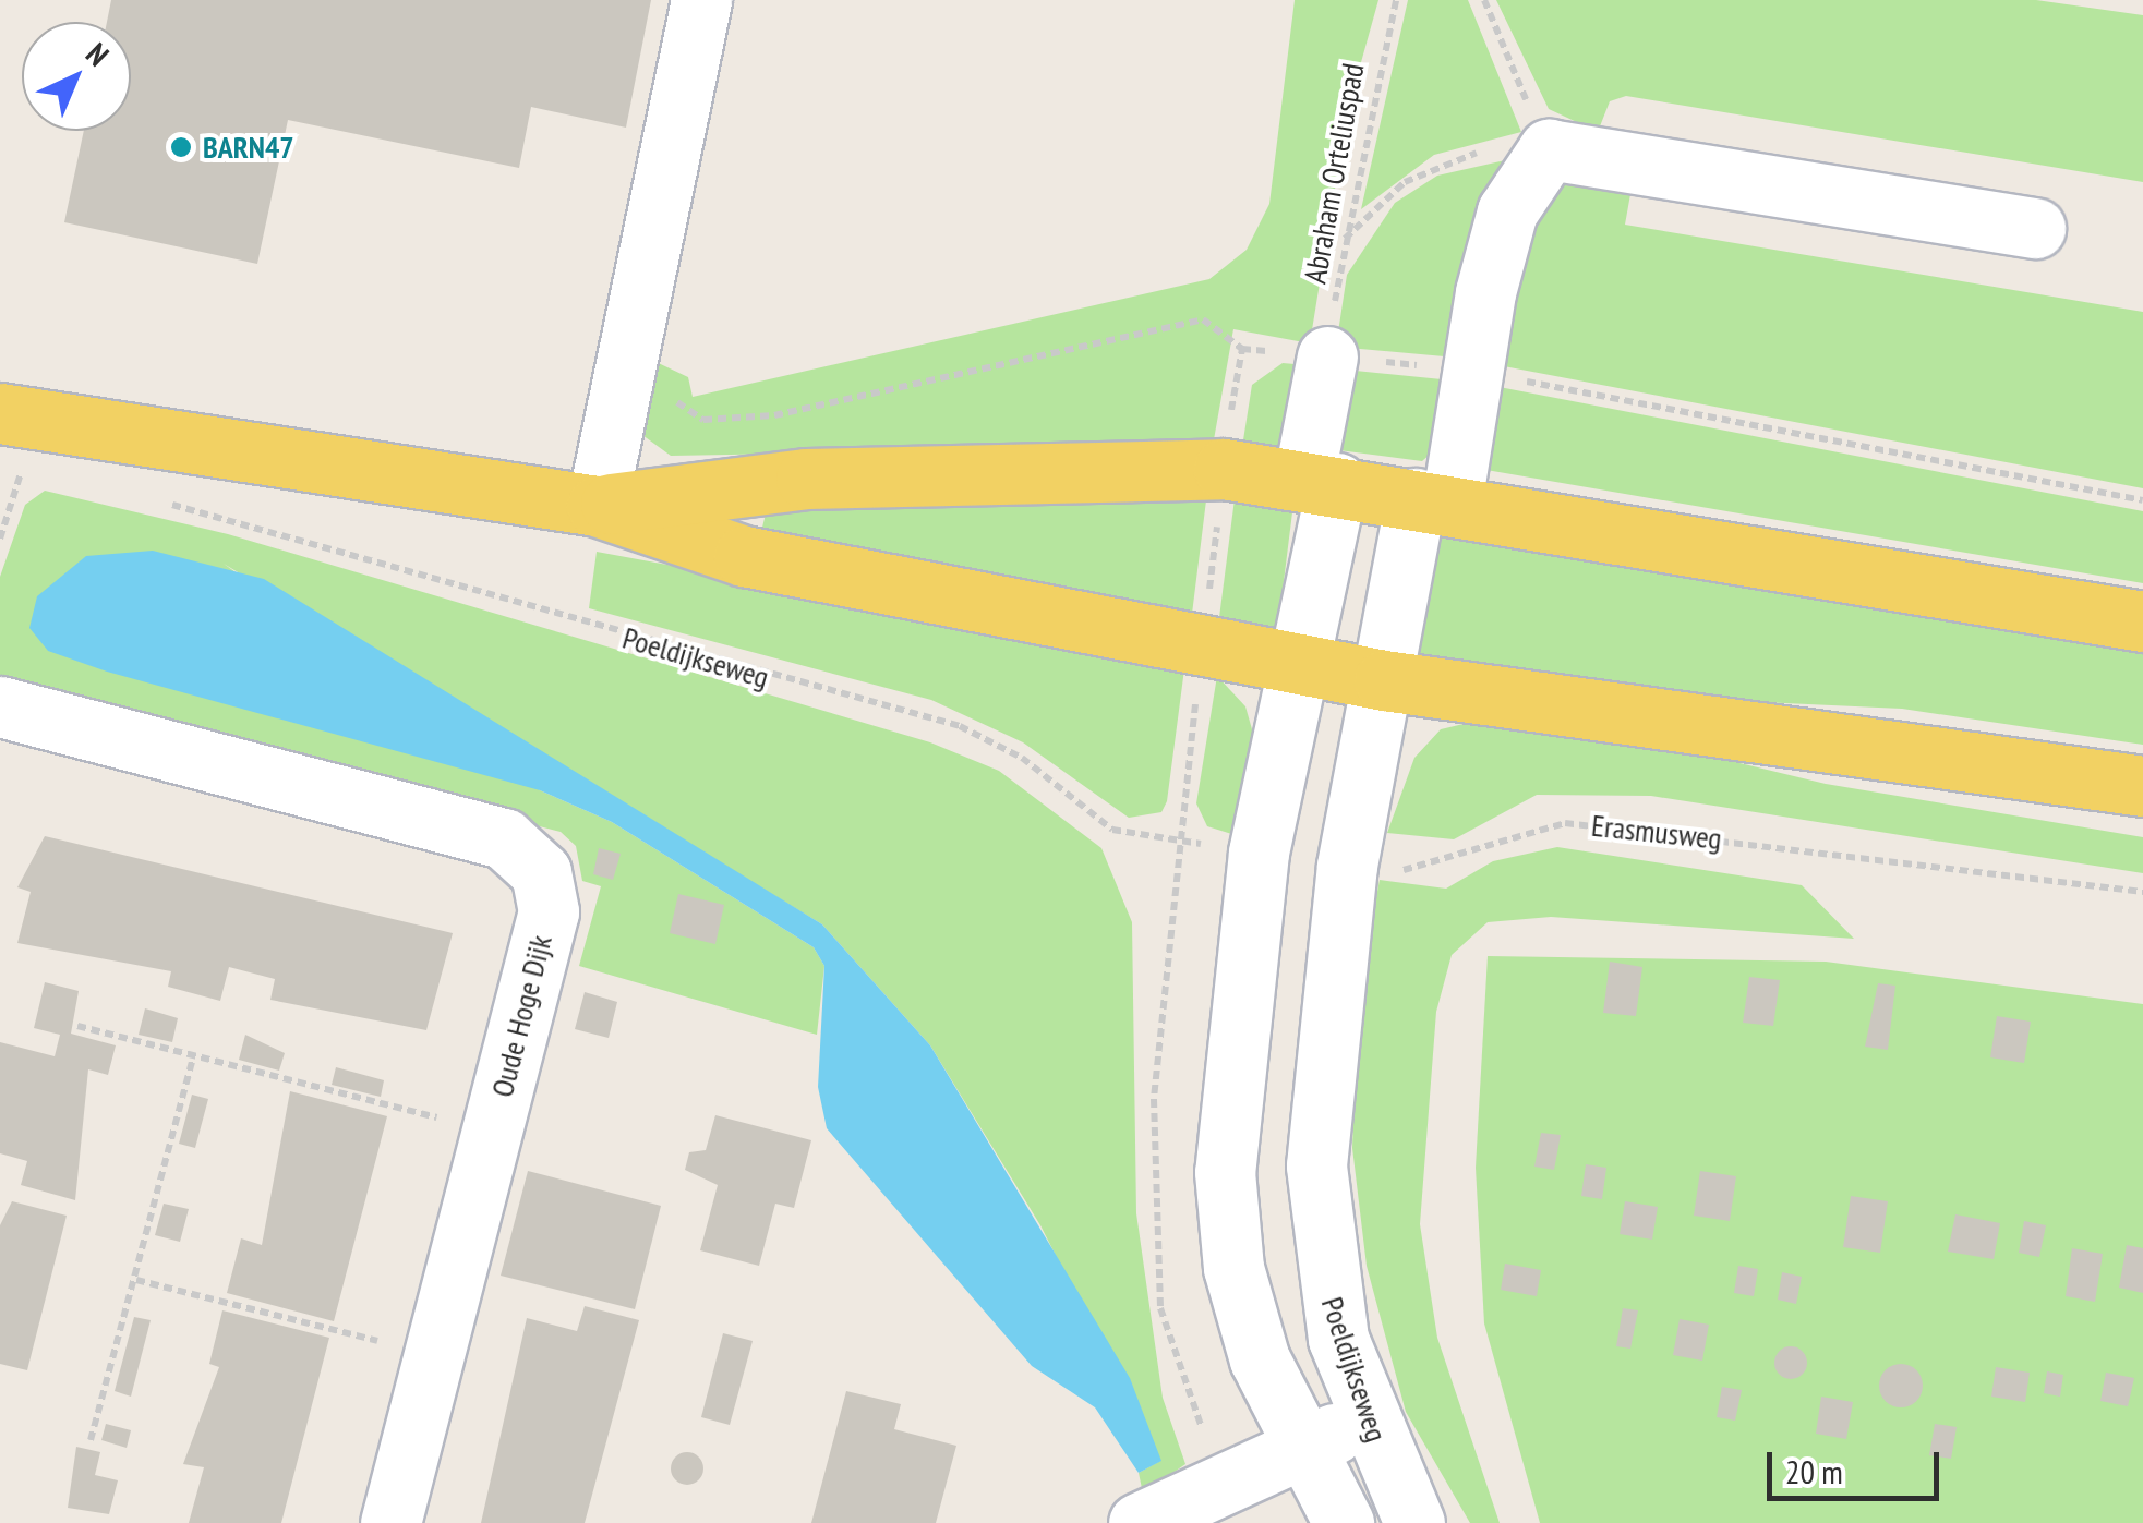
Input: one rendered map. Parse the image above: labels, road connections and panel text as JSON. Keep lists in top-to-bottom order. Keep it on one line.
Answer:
{"streets":{"street":["Poeldijkseweg","Oude Hoge Dijk"],"path":["Abraham Orteliuspad","Erasmusweg"]},"crossings":[["Poeldijkseweg","Erasmusweg"]],"places":["BARN47"],"scale_bar":"20 m","north":"top right"}
